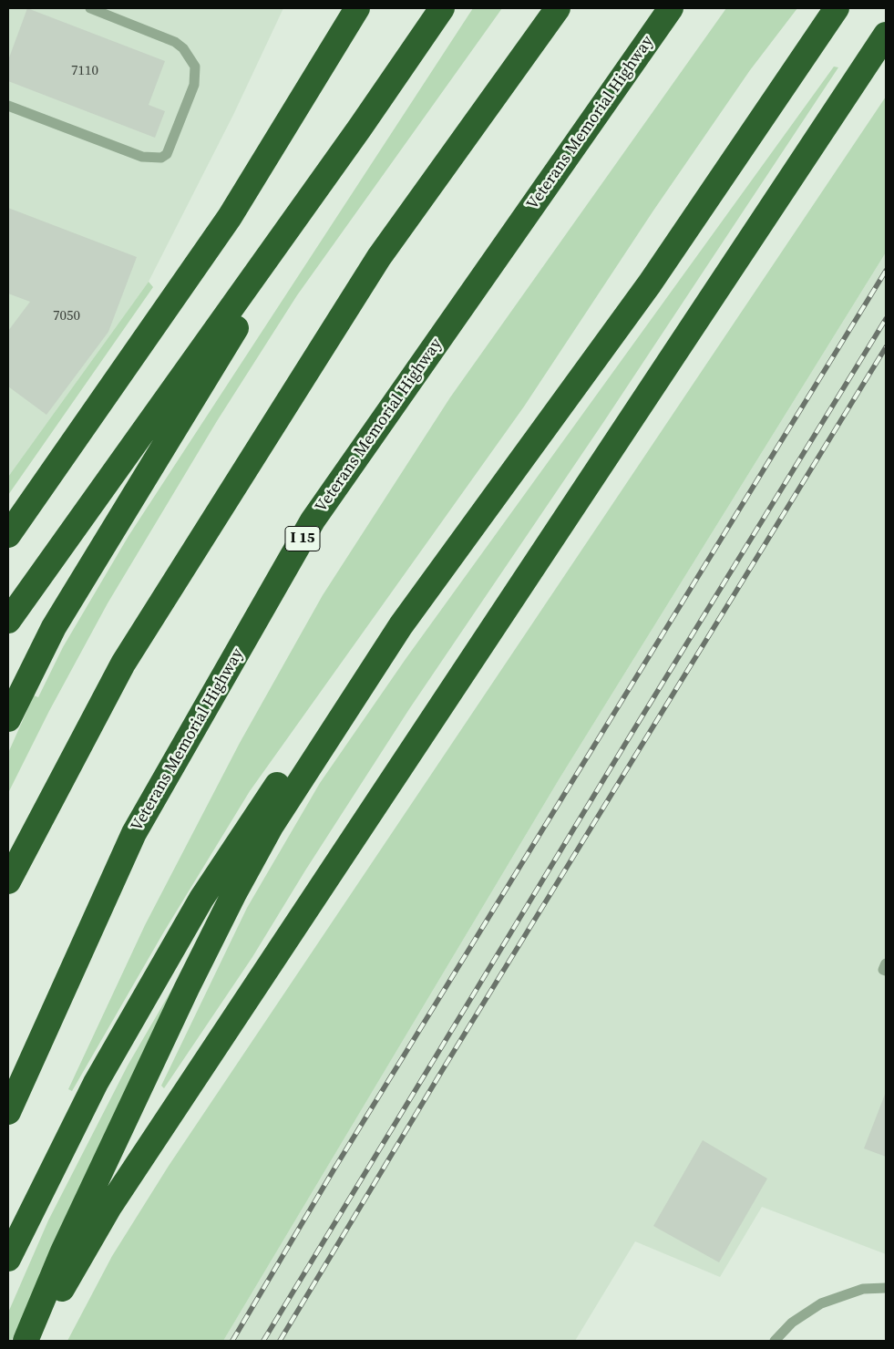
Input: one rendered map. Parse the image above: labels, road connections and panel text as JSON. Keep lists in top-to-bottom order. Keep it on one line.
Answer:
{"streets":{"highway":["Veterans Memorial Highway","I 15"]},"house_numbers":["7110","7050"]}
